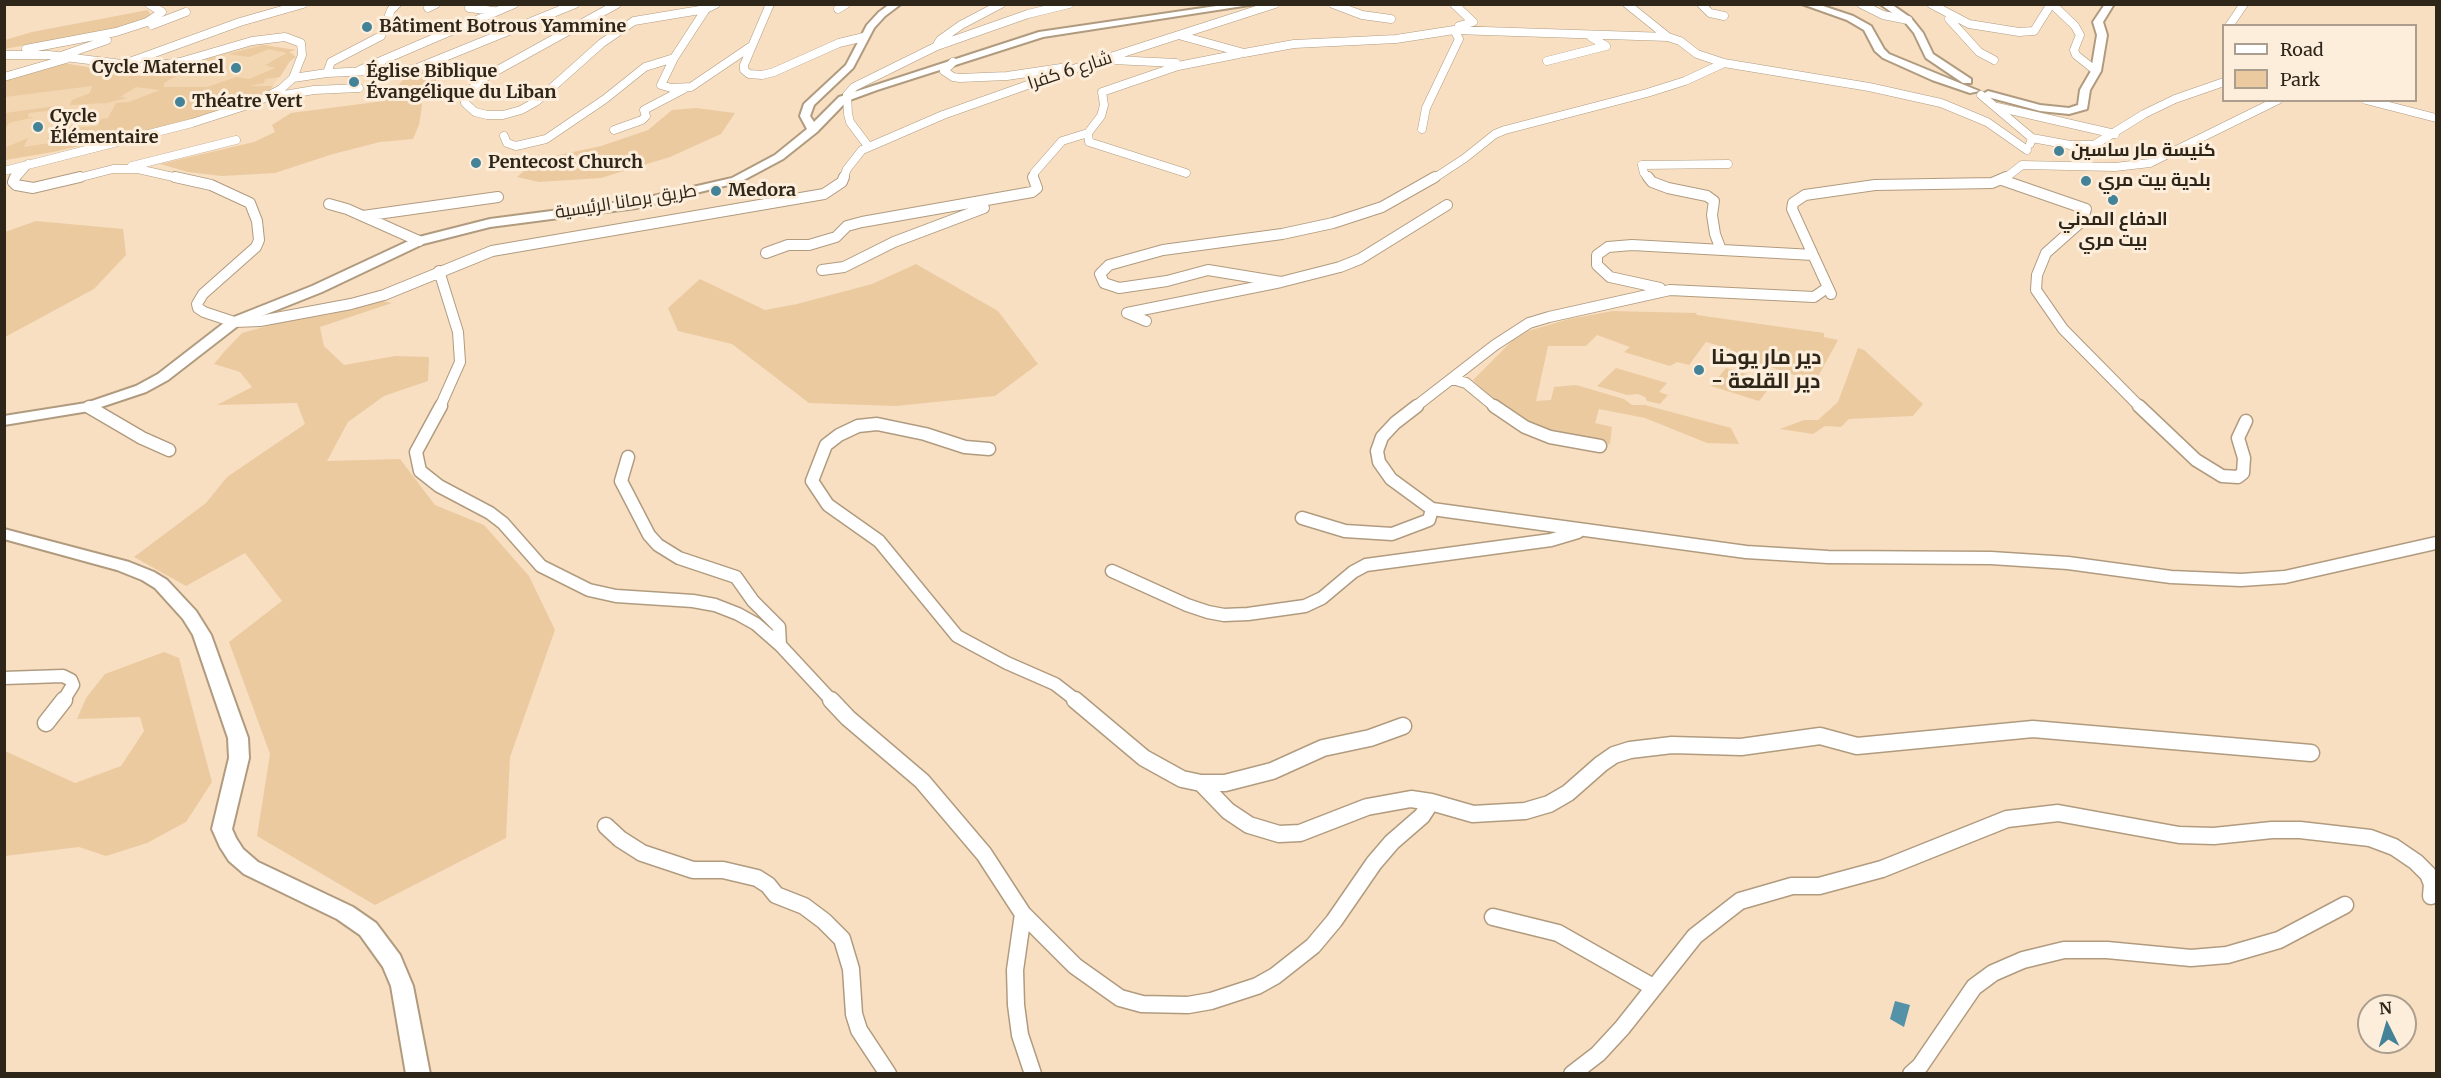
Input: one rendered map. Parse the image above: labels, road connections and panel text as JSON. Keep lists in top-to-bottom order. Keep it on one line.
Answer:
{"streets":{"main road":["طريق برمانا الرئيسية"],"street":["شارع 6 كفرا"]},"places":["Bâtiment Botrous Yammine","Cycle Maternel","Église Biblique Évangélique du Liban","Théatre Vert","Cycle Élémentaire","كنيسة مار ساسين","Pentecost Church","بلدية بيت مري","Medora","الدفاع المدني بيت مري","دير مار يوحنا - دير القلعة"],"legend":["Road","Park"],"north":"top"}
